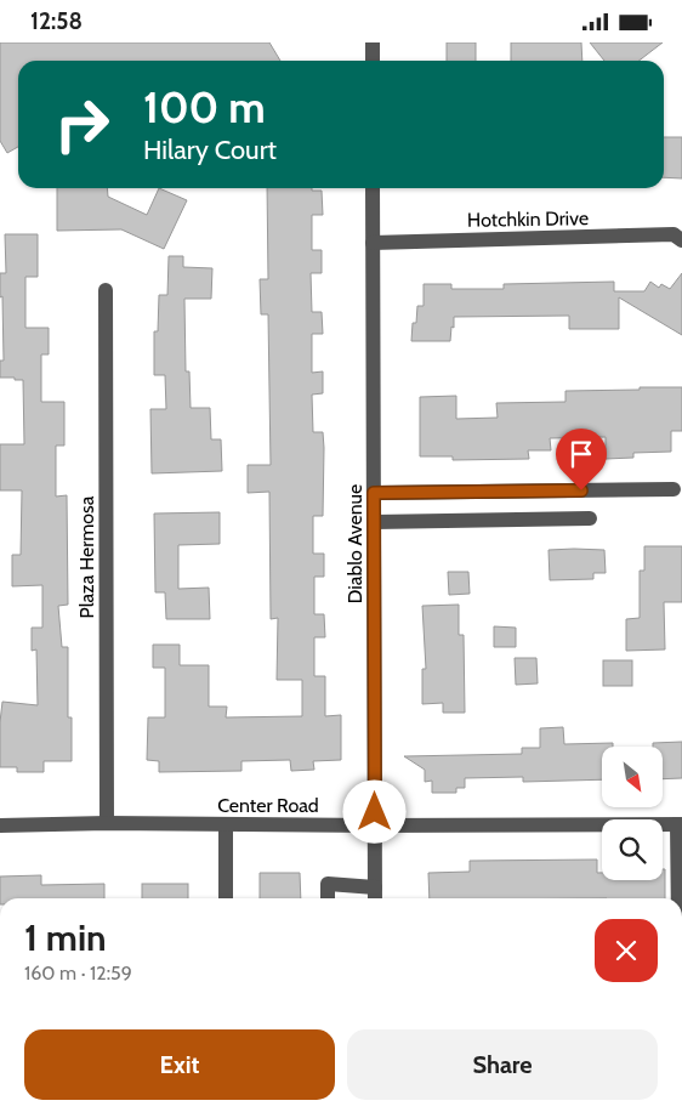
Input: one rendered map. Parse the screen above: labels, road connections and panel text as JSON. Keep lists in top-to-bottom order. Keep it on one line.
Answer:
{"streets":{"street":["Hotchkin Drive","Diablo Avenue","Plaza Hermosa","Center Road"]},"crossings":[["Hotchkin Drive","Diablo Avenue"],["Diablo Avenue","Center Road"],["Plaza Hermosa","Center Road"]],"north":"bottom right","page":{"status":"12:58","turn":["100 m","Hilary Court"],"heading":["1 min","160 m · 12:59"],"buttons":["Exit","Share"]}}
